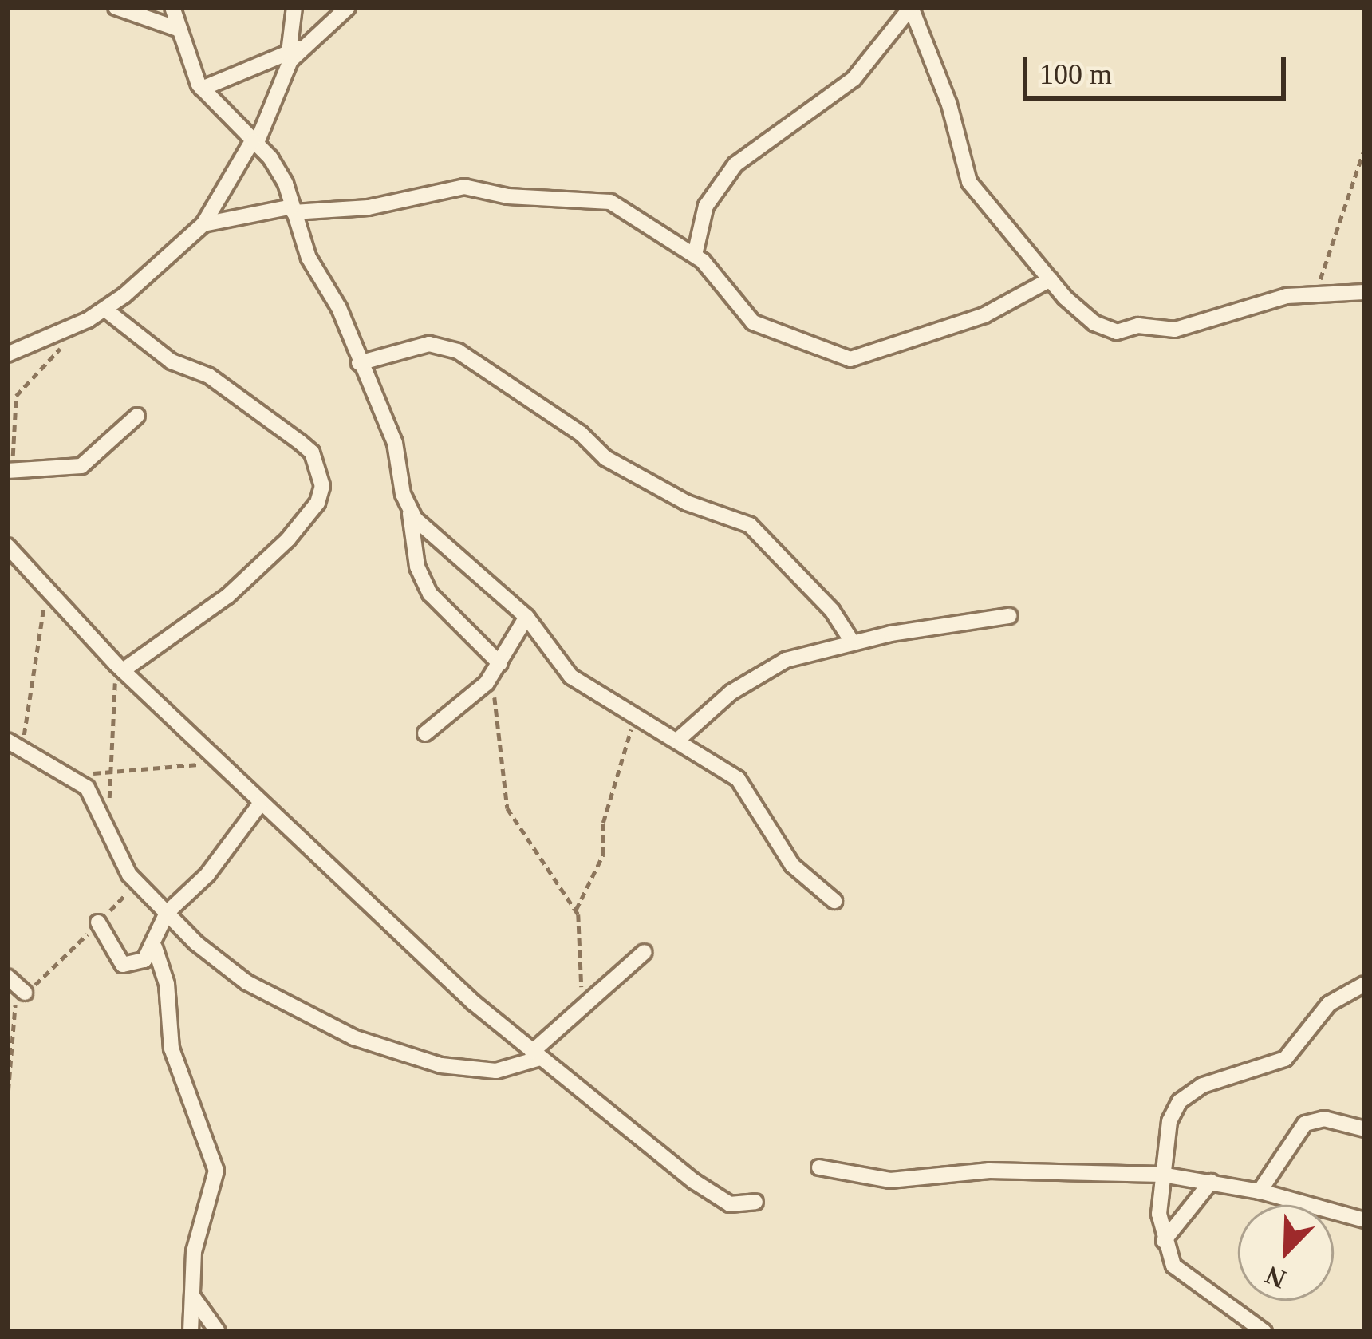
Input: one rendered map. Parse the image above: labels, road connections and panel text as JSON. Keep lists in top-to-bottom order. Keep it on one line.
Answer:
{"scale_bar":"100 m","north":"bottom left"}
